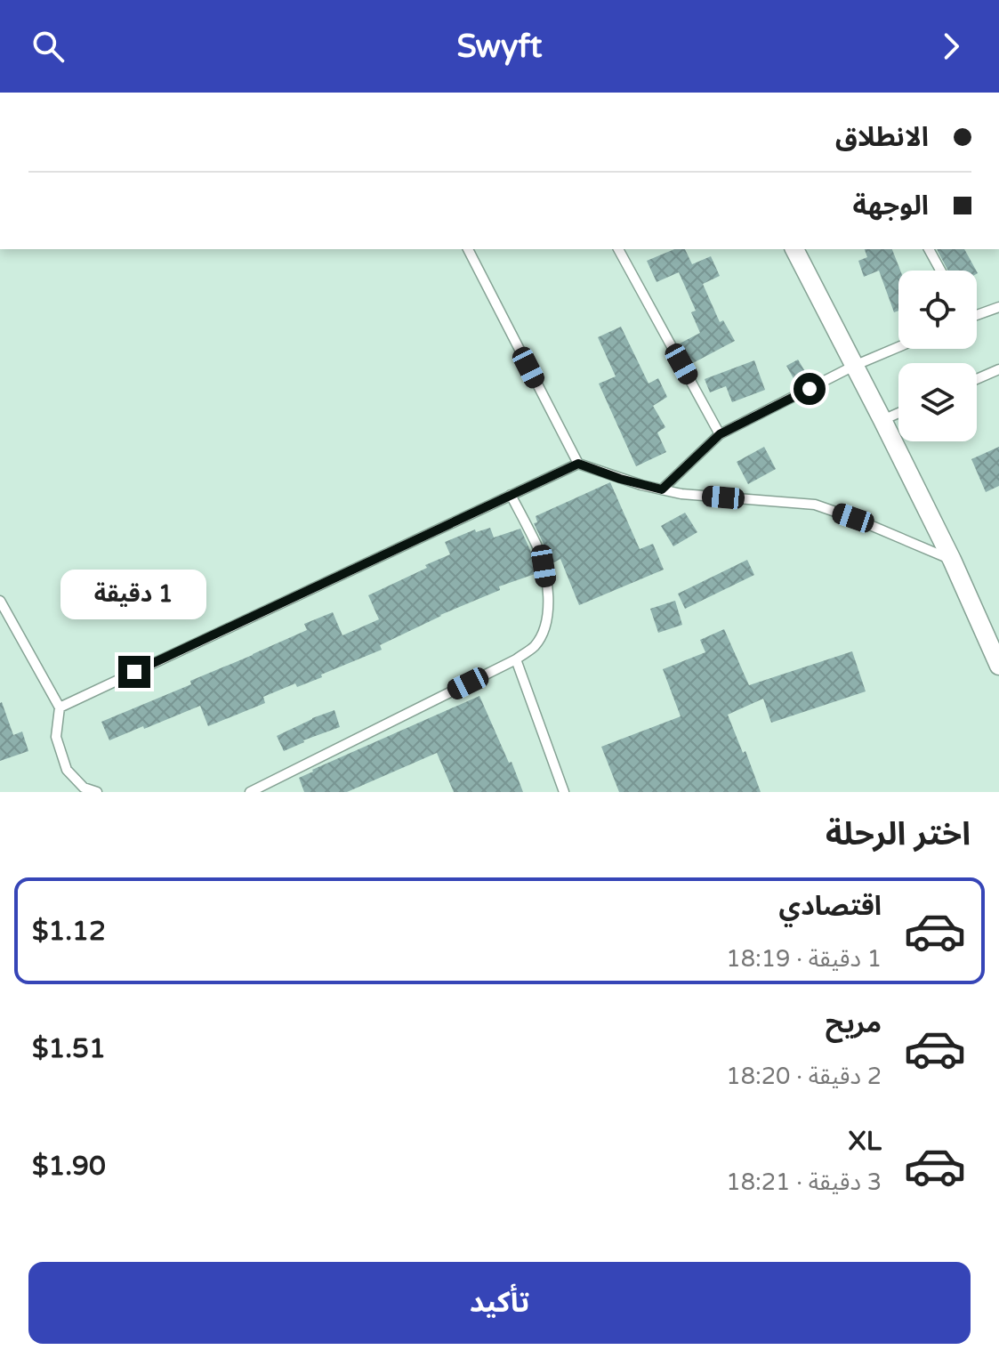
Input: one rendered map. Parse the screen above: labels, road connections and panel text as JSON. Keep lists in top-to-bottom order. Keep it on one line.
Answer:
{"page":{"header":"Swyft","banner":["الانطلاق","الوجهة"],"bubble":"1 دقيقة","heading":"اختر الرحلة","list":[{"name":"اقتصادي","note":"1 دقيقة · 18:19","value":"$1.12"},{"name":"مريح","note":"2 دقيقة · 18:20","value":"$1.51"},{"name":"XL","note":"3 دقيقة · 18:21","value":"$1.90"}],"buttons":"تأكيد"}}
